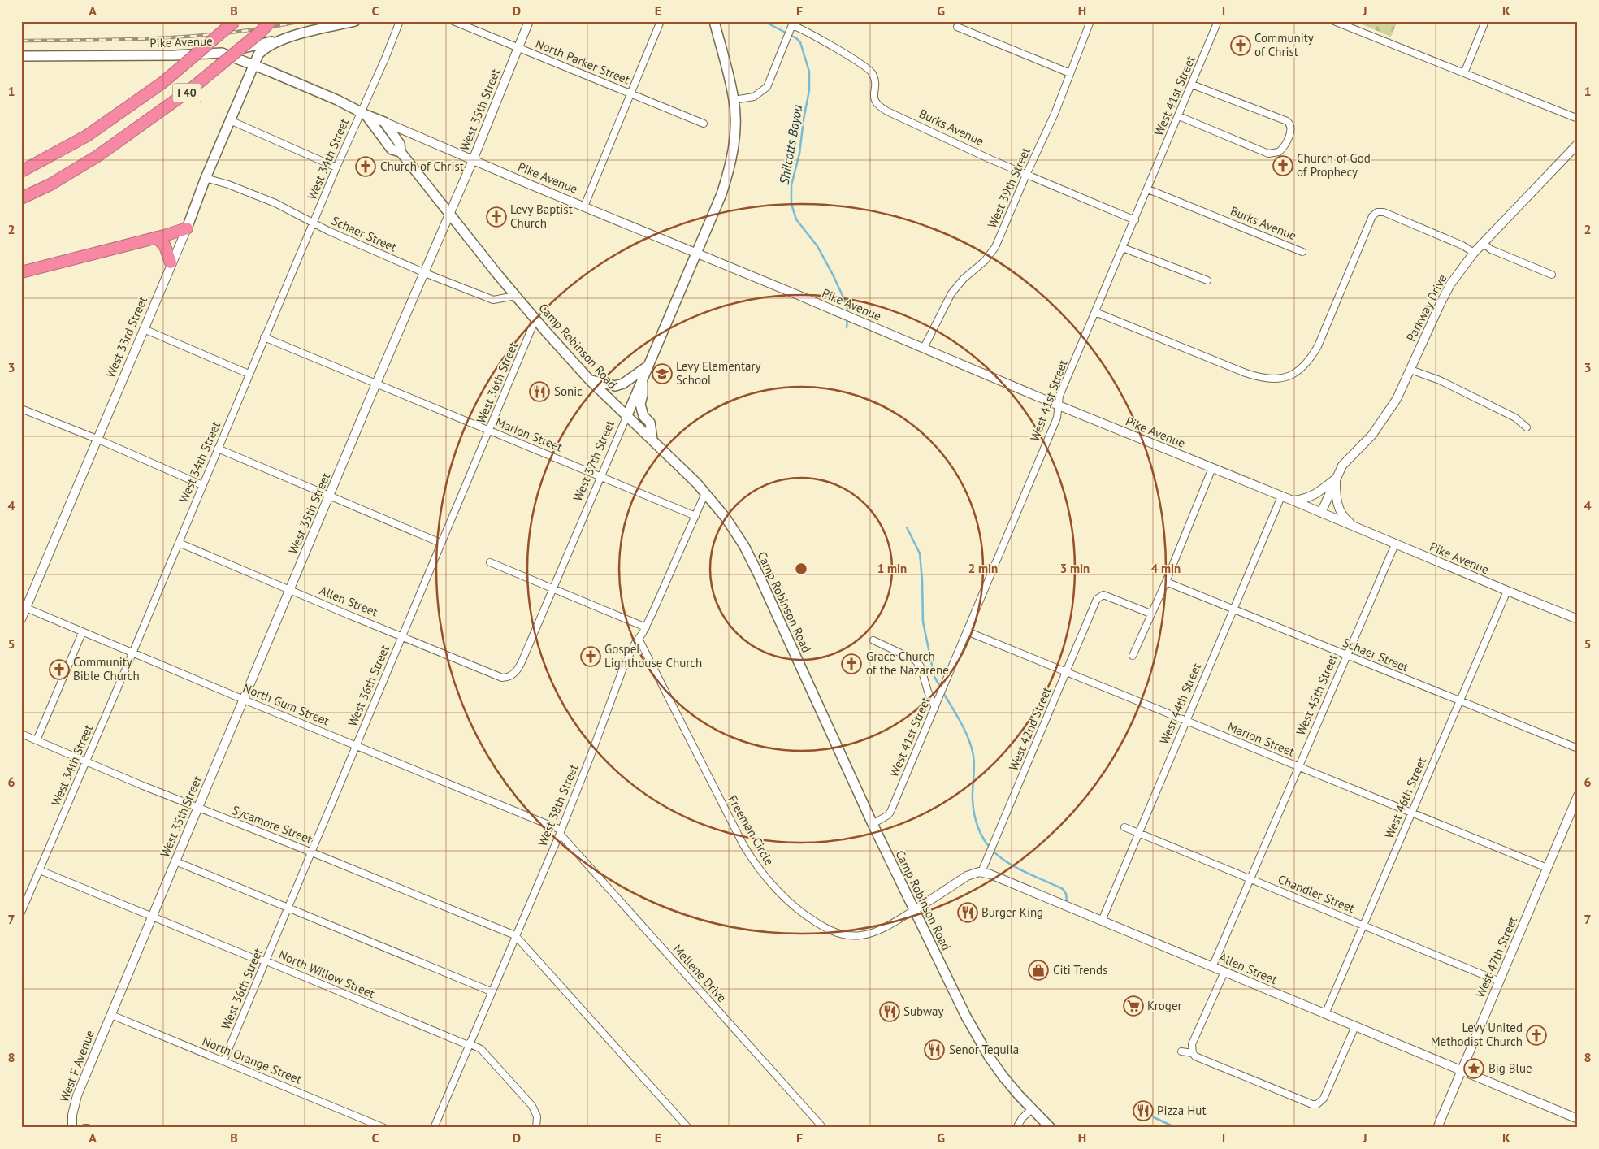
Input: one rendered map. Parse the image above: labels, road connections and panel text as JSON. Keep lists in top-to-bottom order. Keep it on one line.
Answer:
{"streets":{"highway":["I 40"],"main road":["Pike Avenue","West 33rd Street","Camp Robinson Road","West 37th Street"],"street":["North Parker Street","West 41st Street","West 35th Street","Burks Avenue","West 34th Street","West 39th Street","Schaer Street","Parkway Drive","West 36th Street","Marion Street","Allen Street","West 45th Street","West 44th Street","North Gum Street","West 42nd Street","West 46th Street","West 38th Street","Sycamore Street","Freeman Circle","Chandler Street","West 47th Street","Mellene Drive","North Willow Street","North Orange Street","West F Avenue"]},"crossings":[["Pike Avenue","West 41st Street"],["Pike Avenue","West 35th Street"],["Pike Avenue","West 34th Street"],["Pike Avenue","West 39th Street"],["Pike Avenue","Parkway Drive"],["Pike Avenue","West 33rd Street"],["Pike Avenue","Camp Robinson Road"],["Pike Avenue","West 37th Street"],["Pike Avenue","West 45th Street"],["Pike Avenue","West 44th Street"],["Pike Avenue","West 46th Street"],["North Parker Street","West 35th Street"],["West 41st Street","Burks Avenue"],["West 41st Street","Camp Robinson Road"],["West 41st Street","Marion Street"],["West 35th Street","Schaer Street"],["West 35th Street","Camp Robinson Road"],["West 35th Street","Marion Street"],["West 35th Street","Allen Street"],["West 35th Street","North Gum Street"],["West 35th Street","Sycamore Street"],["West 35th Street","North Willow Street"],["West 35th Street","North Orange Street"],["West 35th Street","West F Avenue"],["Burks Avenue","West 39th Street"],["West 34th Street","Schaer Street"],["West 34th Street","Camp Robinson Road"],["West 34th Street","Marion Street"],["West 34th Street","Allen Street"],["West 34th Street","North Gum Street"],["West 34th Street","Sycamore Street"],["West 34th Street","North Willow Street"],["Schaer Street","West 33rd Street"],["Schaer Street","Camp Robinson Road"],["Schaer Street","West 45th Street"],["Schaer Street","West 44th Street"],["Schaer Street","West 46th Street"],["West 33rd Street","North Gum Street"],["Camp Robinson Road","West 36th Street"],["Camp Robinson Road","West 37th Street"],["Camp Robinson Road","West 38th Street"],["Camp Robinson Road","Freeman Circle"],["West 36th Street","Marion Street"],["West 36th Street","Allen Street"],["West 36th Street","North Gum Street"],["West 36th Street","Sycamore Street"],["West 36th Street","North Willow Street"],["West 36th Street","North Orange Street"],["Marion Street","West 37th Street"],["Marion Street","West 45th Street"],["Marion Street","West 44th Street"],["Marion Street","West 42nd Street"],["Marion Street","West 46th Street"],["Marion Street","West 38th Street"],["Marion Street","West 47th Street"],["West 37th Street","Allen Street"],["Allen Street","West 45th Street"],["Allen Street","West 44th Street"],["Allen Street","West 42nd Street"],["Allen Street","West 46th Street"],["Allen Street","West 47th Street"],["West 45th Street","Chandler Street"],["West 44th Street","Chandler Street"],["North Gum Street","West 38th Street"],["North Gum Street","Mellene Drive"],["West 46th Street","Chandler Street"],["West 38th Street","Sycamore Street"],["West 38th Street","Freeman Circle"],["West 38th Street","Mellene Drive"],["West 38th Street","North Willow Street"],["Chandler Street","West 47th Street"],["North Orange Street","West F Avenue"]],"water":["Shilcotts Bayou"],"places":{"church":["Community of Christ","Church of God of Prophecy","Church of Christ","Levy Baptist Church","Gospel Lighthouse Church","Grace Church of the Nazarene","Community Bible Church","Levy United Methodist Church"],"school or university":["Levy Elementary School"],"restaurant":["Sonic","Burger King","Subway","Senor Tequila","Pizza Hut"],"shop":["Citi Trends"],"supermarket":["Kroger"],"place":["Big Blue"]},"grid":{"columns":["A","B","C","D","E","F","G","H","I","J","K"],"rows":["1","2","3","4","5","6","7","8"]},"rings":["1 min","2 min","3 min","4 min"]}
